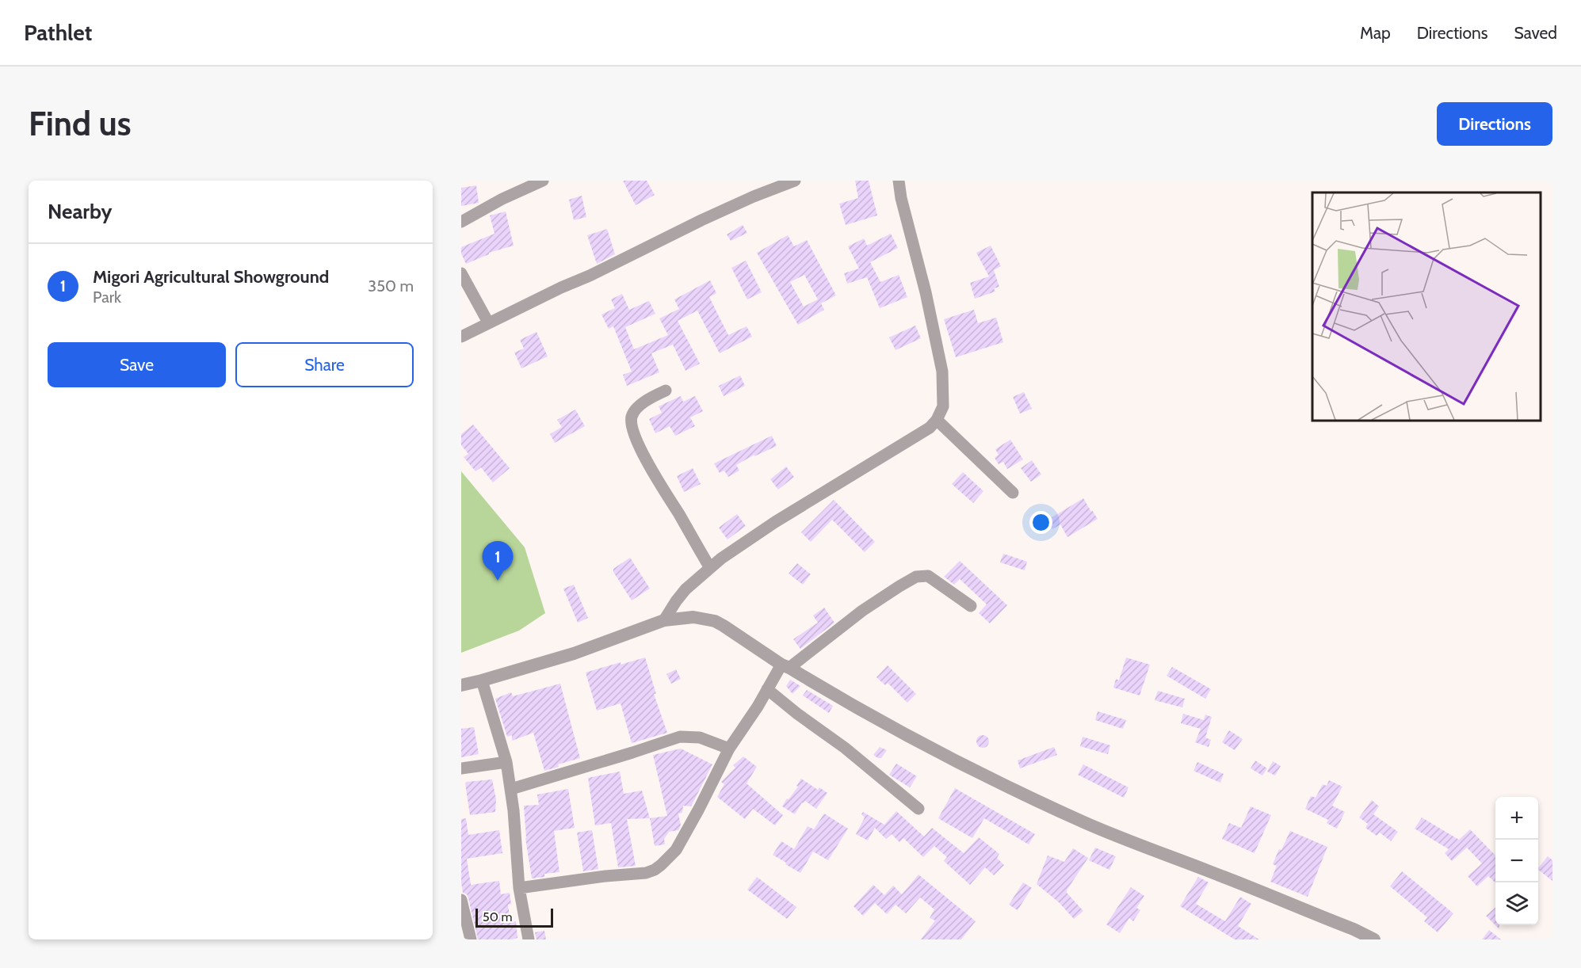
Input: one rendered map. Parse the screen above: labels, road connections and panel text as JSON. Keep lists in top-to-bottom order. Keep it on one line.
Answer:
{"scale_bar":"50 m","page":{"header":"Pathlet","nav":["Map","Directions","Saved"],"buttons":["Directions",["Save","Share"]],"title":"Find us","heading":"Nearby","list":[{"mark":"1","name":"Migori Agricultural Showground","note":"Park","value":"350 m"}],"pins":"1","map_buttons":["+","−"],"scale":"50 m"}}
